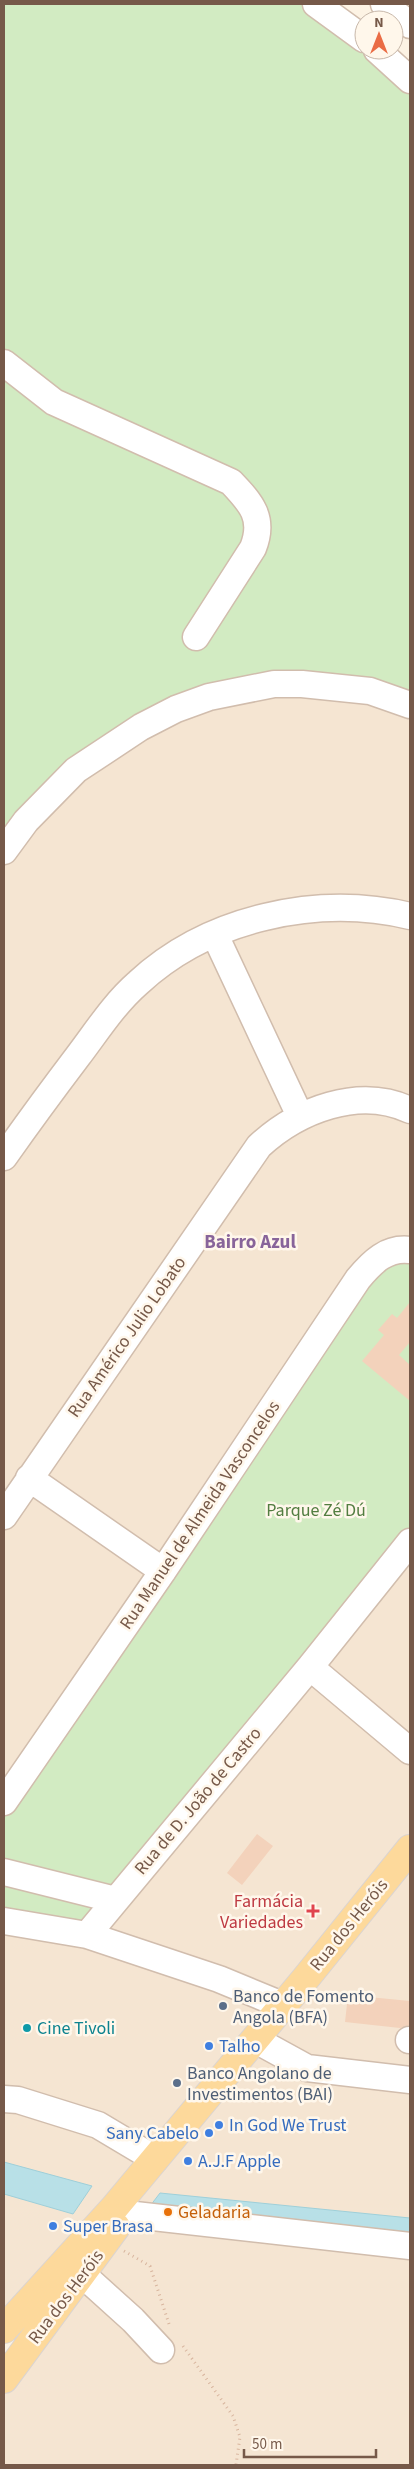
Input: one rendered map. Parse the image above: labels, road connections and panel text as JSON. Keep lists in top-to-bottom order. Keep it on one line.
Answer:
{"streets":{"main road":["Rua dos Heróis"],"street":["Rua Américo Julio Lobato","Rua Manuel de Almeida Vasconcelos","Rua de D. João de Castro"]},"districts":["Bairro Azul"],"parks":["Parque Zé Dú"],"places":{"health":["Farmácia Variedades"],"other":["Banco de Fomento Angola (BFA)","Cine Tivoli","Talho","Banco Angolano de Investimentos (BAI)","In God We Trust","Sany Cabelo","A.J.F Apple","Geladaria","Super Brasa"]},"scale_bar":"50 m","north":"top"}
